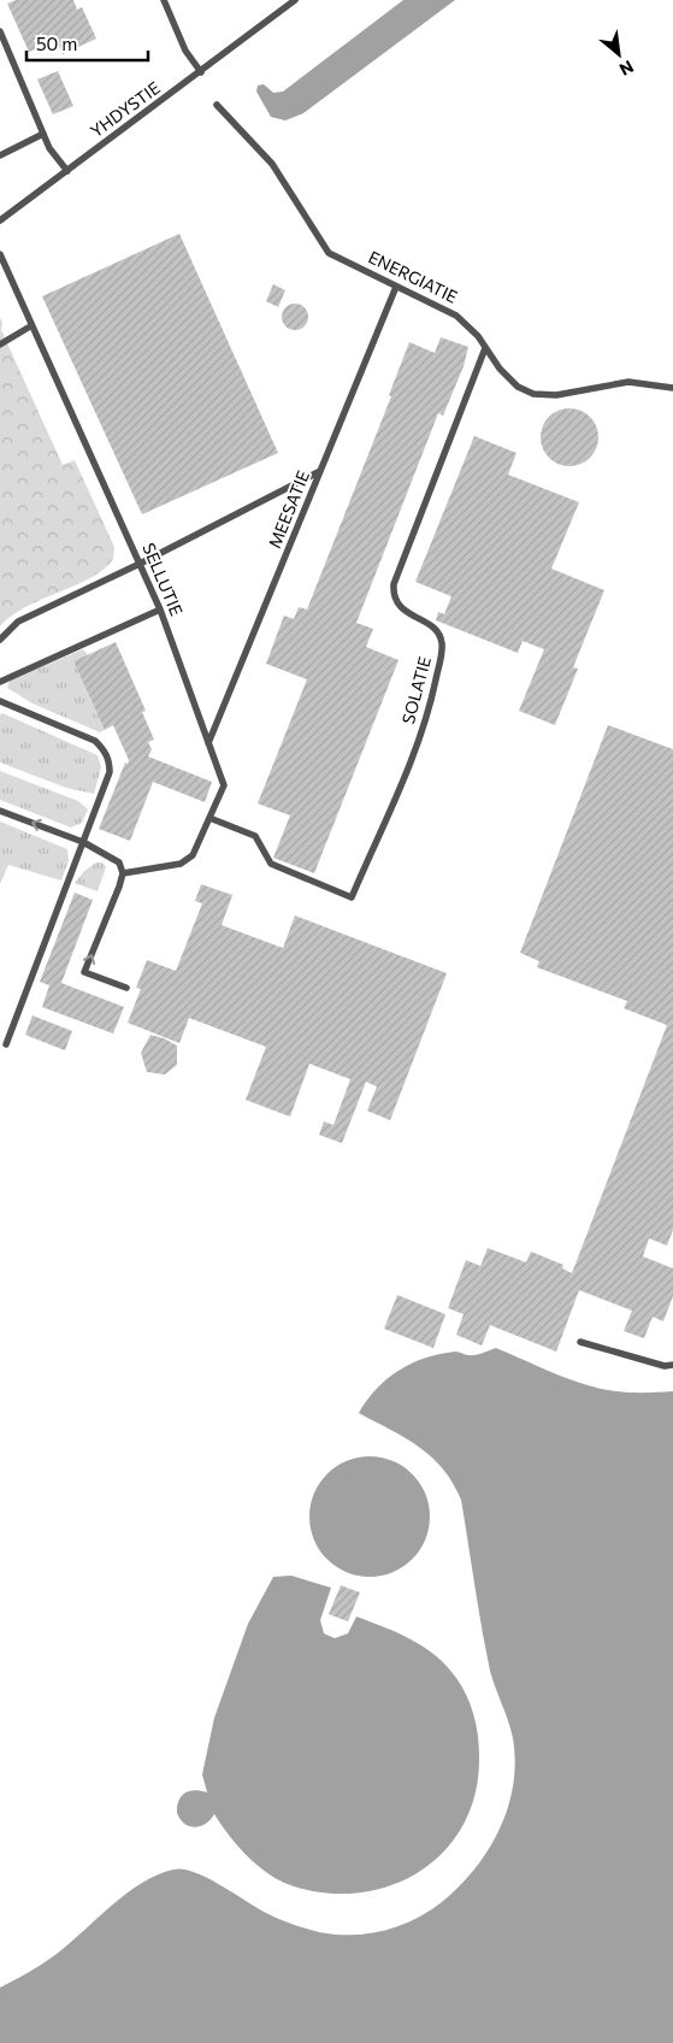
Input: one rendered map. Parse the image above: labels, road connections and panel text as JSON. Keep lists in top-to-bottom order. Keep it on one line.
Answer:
{"streets":{"lane":["YHDYSTIE","ENERGIATIE","MEESATIE","SELLUTIE","SOLATIE"]},"crossings":[["ENERGIATIE","MEESATIE"],["ENERGIATIE","SOLATIE"],["MEESATIE","SELLUTIE"],["SELLUTIE","SOLATIE"]],"scale_bar":"50 m","north":"bottom right"}
